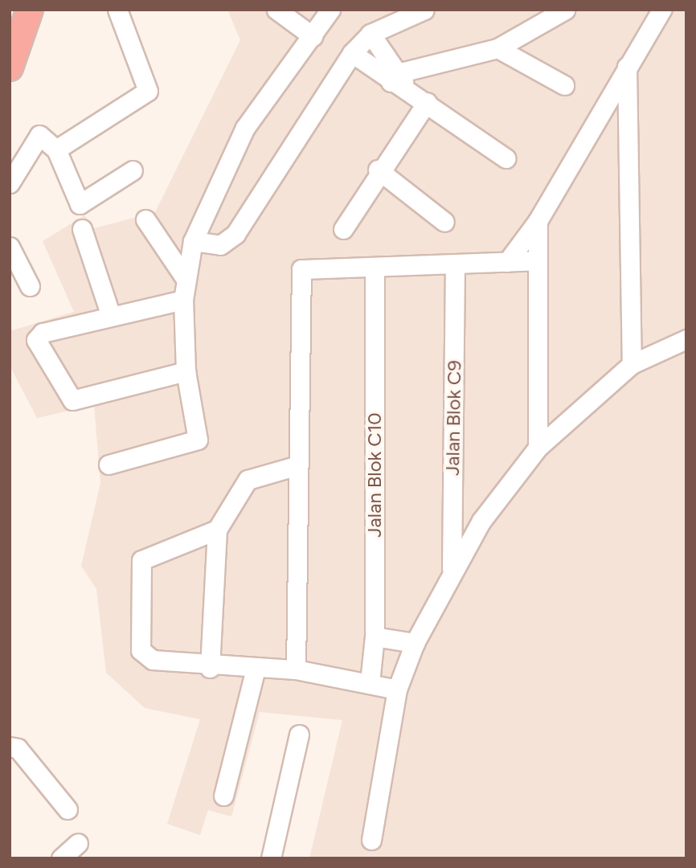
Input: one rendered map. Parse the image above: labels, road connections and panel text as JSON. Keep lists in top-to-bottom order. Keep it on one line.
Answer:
{"streets":{"street":["Jalan Blok C9","Jalan Blok C10"]}}
